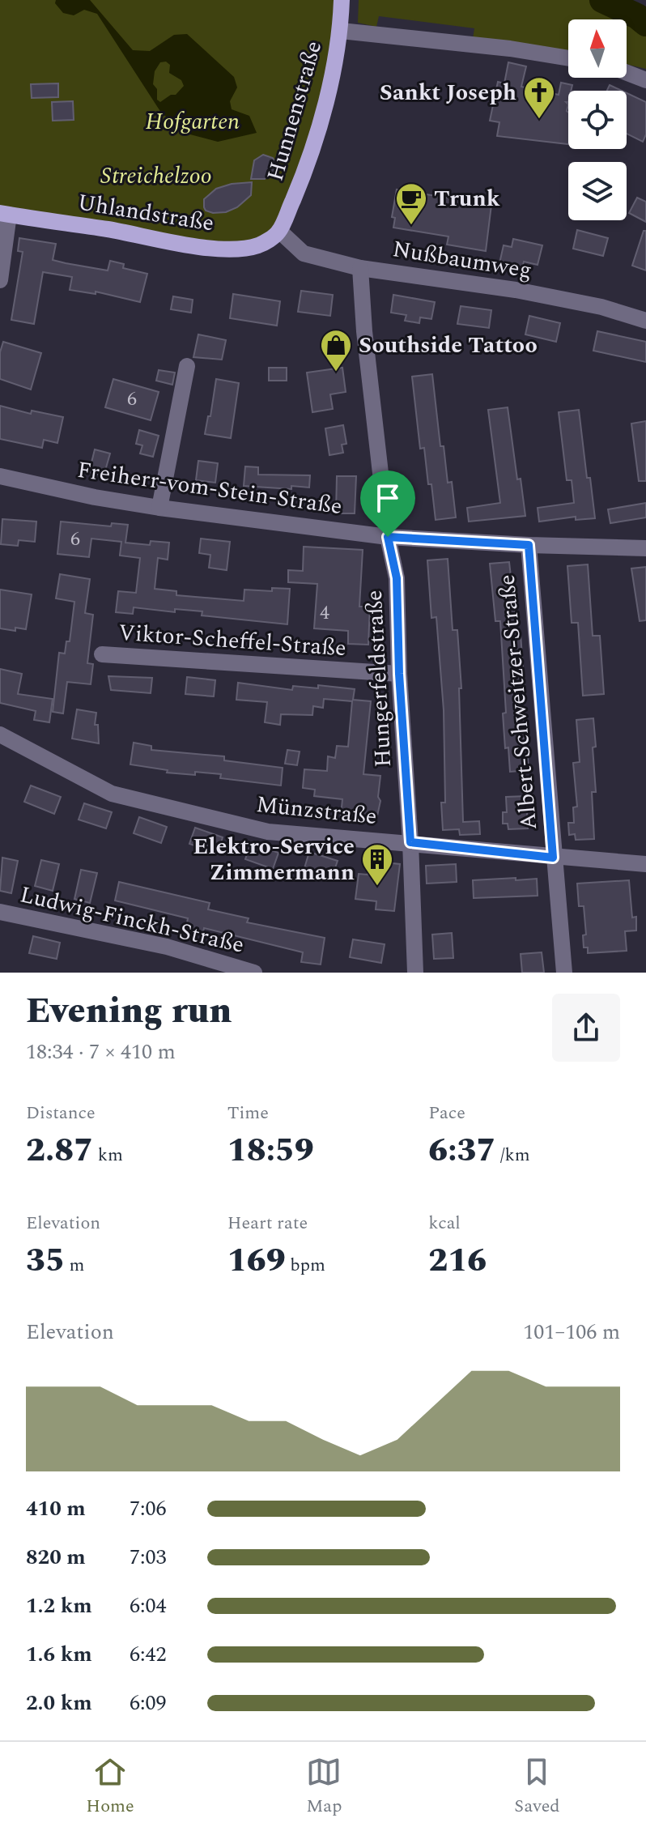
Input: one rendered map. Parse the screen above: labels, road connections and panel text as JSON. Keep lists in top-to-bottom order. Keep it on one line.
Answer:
{"streets":{"main road":["Hunnenstraße","Uhlandstraße"],"street":["Nußbaumweg","Freiherr-vom-Stein-Straße","Viktor-Scheffel-Straße","Hungerfeldstraße","Albert-Schweitzer-Straße","Münzstraße","Ludwig-Finckh-Straße"]},"crossings":[["Hunnenstraße","Uhlandstraße"],["Hunnenstraße","Nußbaumweg"],["Uhlandstraße","Nußbaumweg"],["Nußbaumweg","Hungerfeldstraße"],["Freiherr-vom-Stein-Straße","Hungerfeldstraße"],["Freiherr-vom-Stein-Straße","Albert-Schweitzer-Straße"],["Viktor-Scheffel-Straße","Hungerfeldstraße"],["Hungerfeldstraße","Münzstraße"],["Albert-Schweitzer-Straße","Münzstraße"]],"parks":["Hofgarten","Streichelzoo"],"places":{"church":["Sankt Joseph"],"cafe":["Trunk"],"shop":["Southside Tattoo"],"building":["Elektro-Service Zimmermann"]},"house_numbers":["6","6","4"],"north":"top","page":{"heading":["Evening run","18:34 · 7 × 410 m"],"stats":[["Distance","2.87 km"],["Time","18:59"],["Pace","6:37 /km"],["Elevation","35 m"],["Heart rate","169 bpm"],["kcal","216"]],"chart":["Elevation","101–106 m"],"list":[{"name":"410 m","note":"7:06"},{"name":"820 m","note":"7:03"},{"name":"1.2 km","note":"6:04"},{"name":"1.6 km","note":"6:42"},{"name":"2.0 km","note":"6:09"}],"tabs":["Home","Map","Saved"]}}
